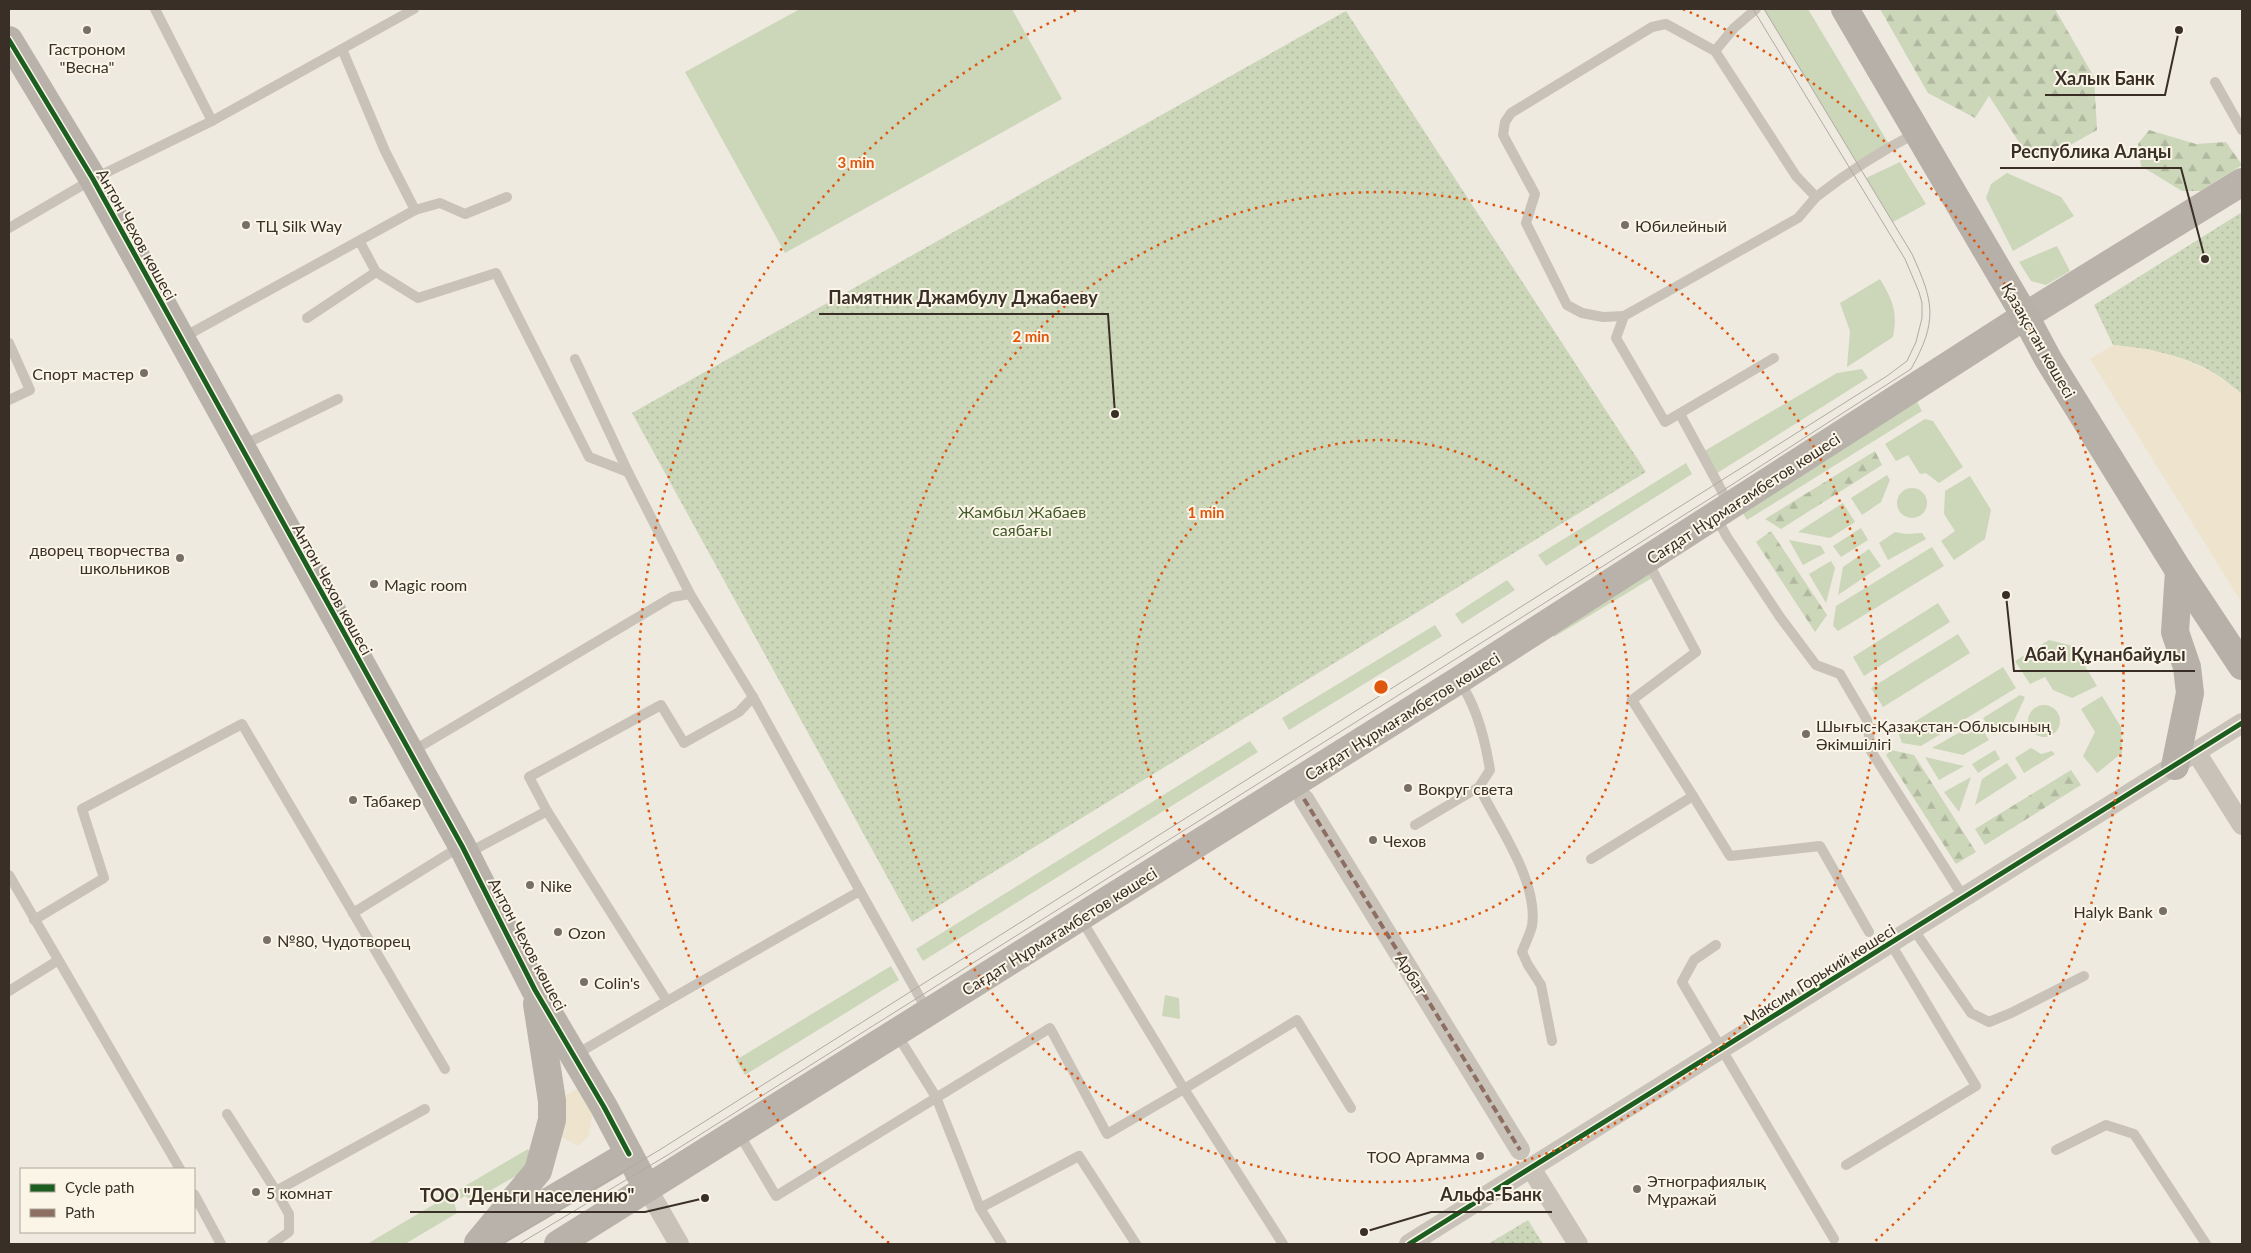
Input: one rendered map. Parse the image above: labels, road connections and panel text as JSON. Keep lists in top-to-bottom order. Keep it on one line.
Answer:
{"streets":{"main road":["Антон Чехов көшесі","Қазақстан көшесі","Сағдат Нұрмағамбетов көшесі"],"street":["Арбат","Максим Горький көшесі"]},"crossings":[["Антон Чехов көшесі","Сағдат Нұрмағамбетов көшесі"],["Қазақстан көшесі","Сағдат Нұрмағамбетов көшесі"]],"parks":["Жамбыл Жабаев саябағы"],"places":["Гастроном \"Весна\"","Халык Банк","ТЦ Silk Way","Юбилейный","Республика Алаңы","Спорт мастер","Памятник Джамбулу Джабаеву","дворец творчества школьников","Magic room","Абай Құнанбайұлы","Шығыс-Қазақстан-Облысының Әкімшілігі","Вокруг света","Табакер","Чехов","Nike","Halyk Bank","Ozon","№80, Чудотворец","Colin's","ТОО Аргамма","Этнографиялық Мұражай","5 комнат","ТОО \"Деньги населению\"","Альфа-Банк"],"legend":["Cycle path","Path"],"rings":["3 min","2 min","1 min"]}
